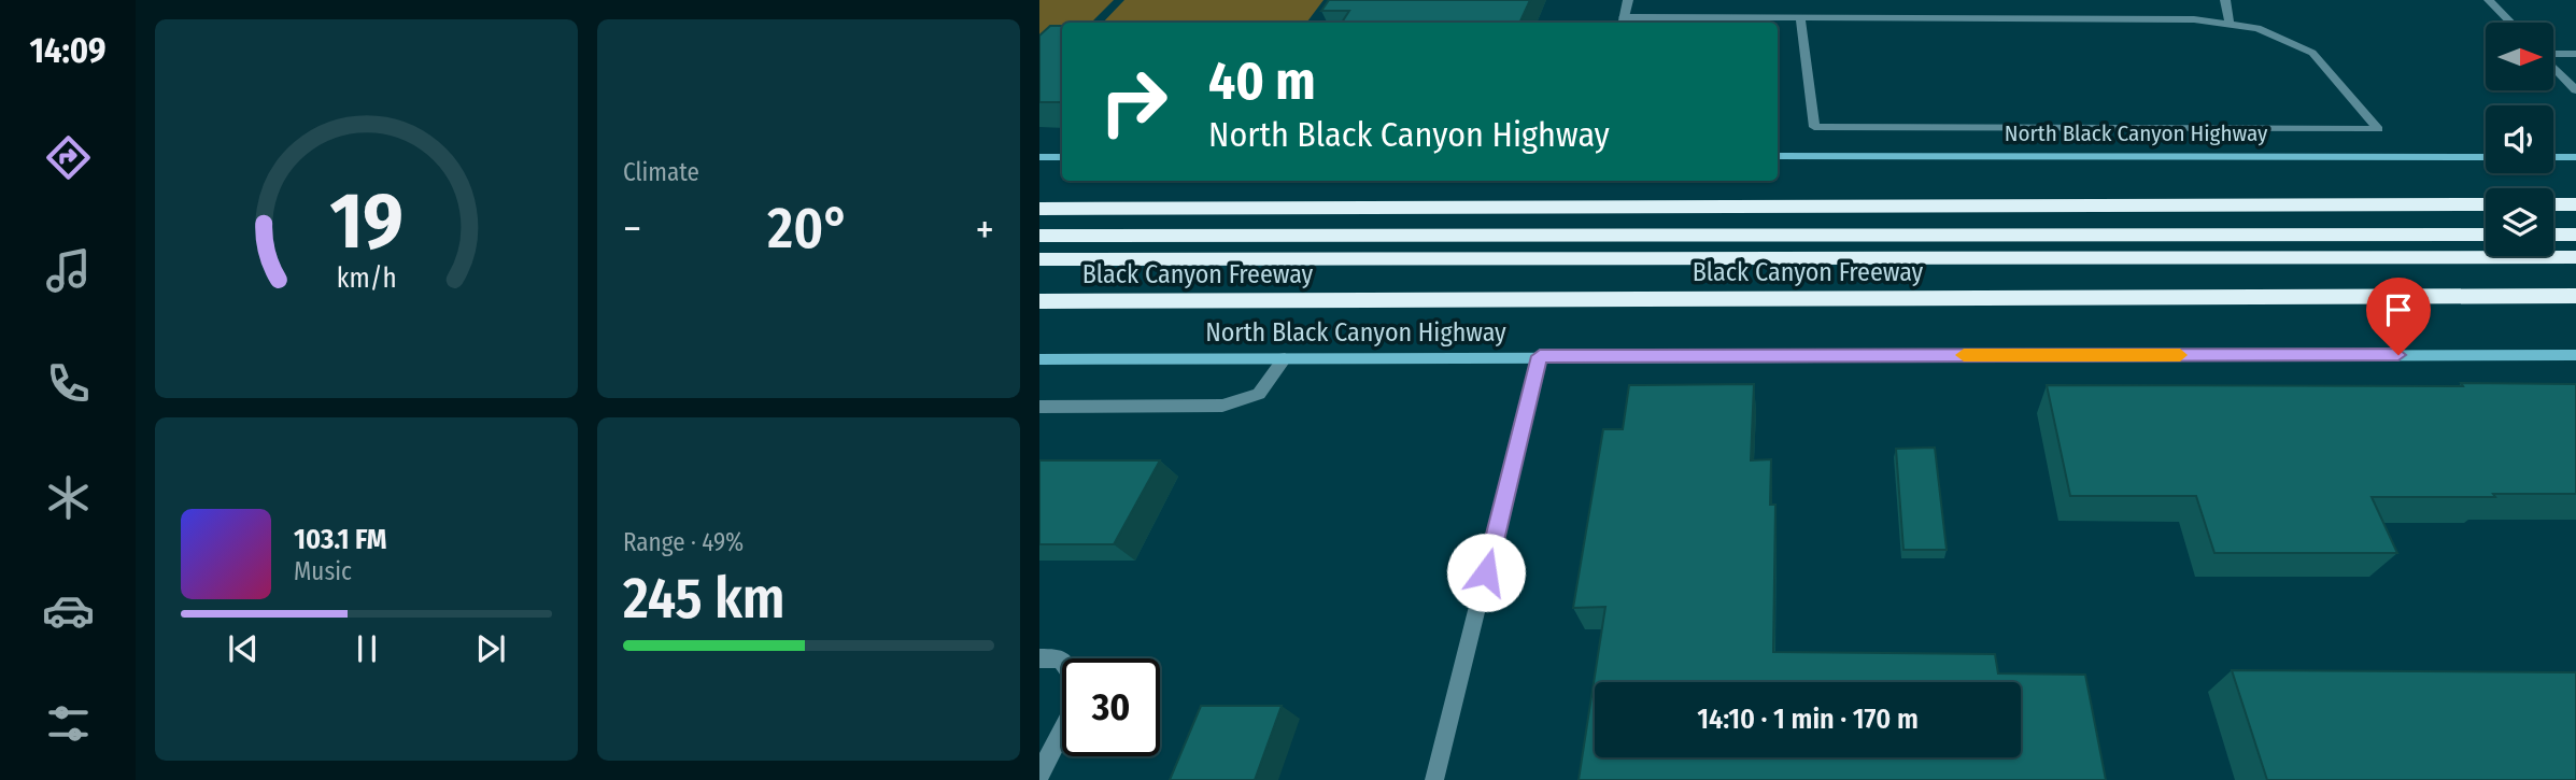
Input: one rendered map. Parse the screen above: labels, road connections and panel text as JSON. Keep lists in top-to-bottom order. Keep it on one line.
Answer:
{"streets":{"highway":["Black Canyon Freeway"],"main road":["North Black Canyon Highway"]},"north":"right","page":{"tabs":"14:09","tile":["Climate",["Range · 49%","245 km"]],"turn":["40 m","North Black Canyon Highway"],"heat":["−","20°","+"],"song":["103.1 FM","Music"],"limit":"30","trip":"14:10 · 1 min · 170 m","gauge":["19","km/h"]}}
